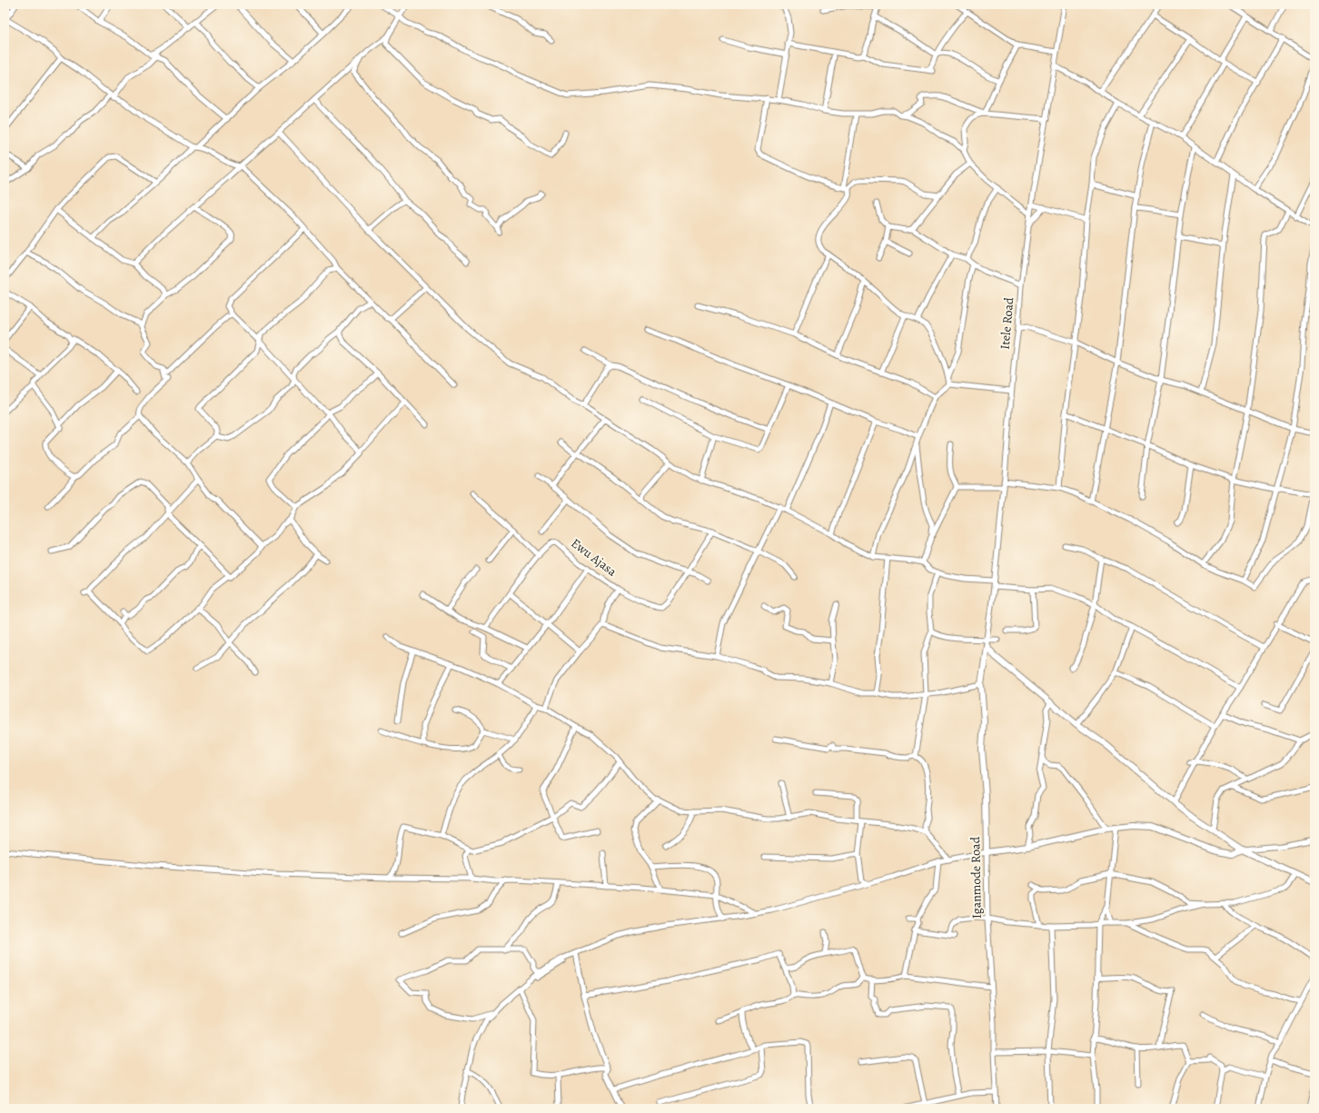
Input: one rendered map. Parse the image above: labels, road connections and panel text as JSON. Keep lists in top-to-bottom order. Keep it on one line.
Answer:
{"streets":{"street":["Itele Road","Ewu Ajasa","Iganmode Road"]},"crossings":[["Itele Road","Iganmode Road"]]}
